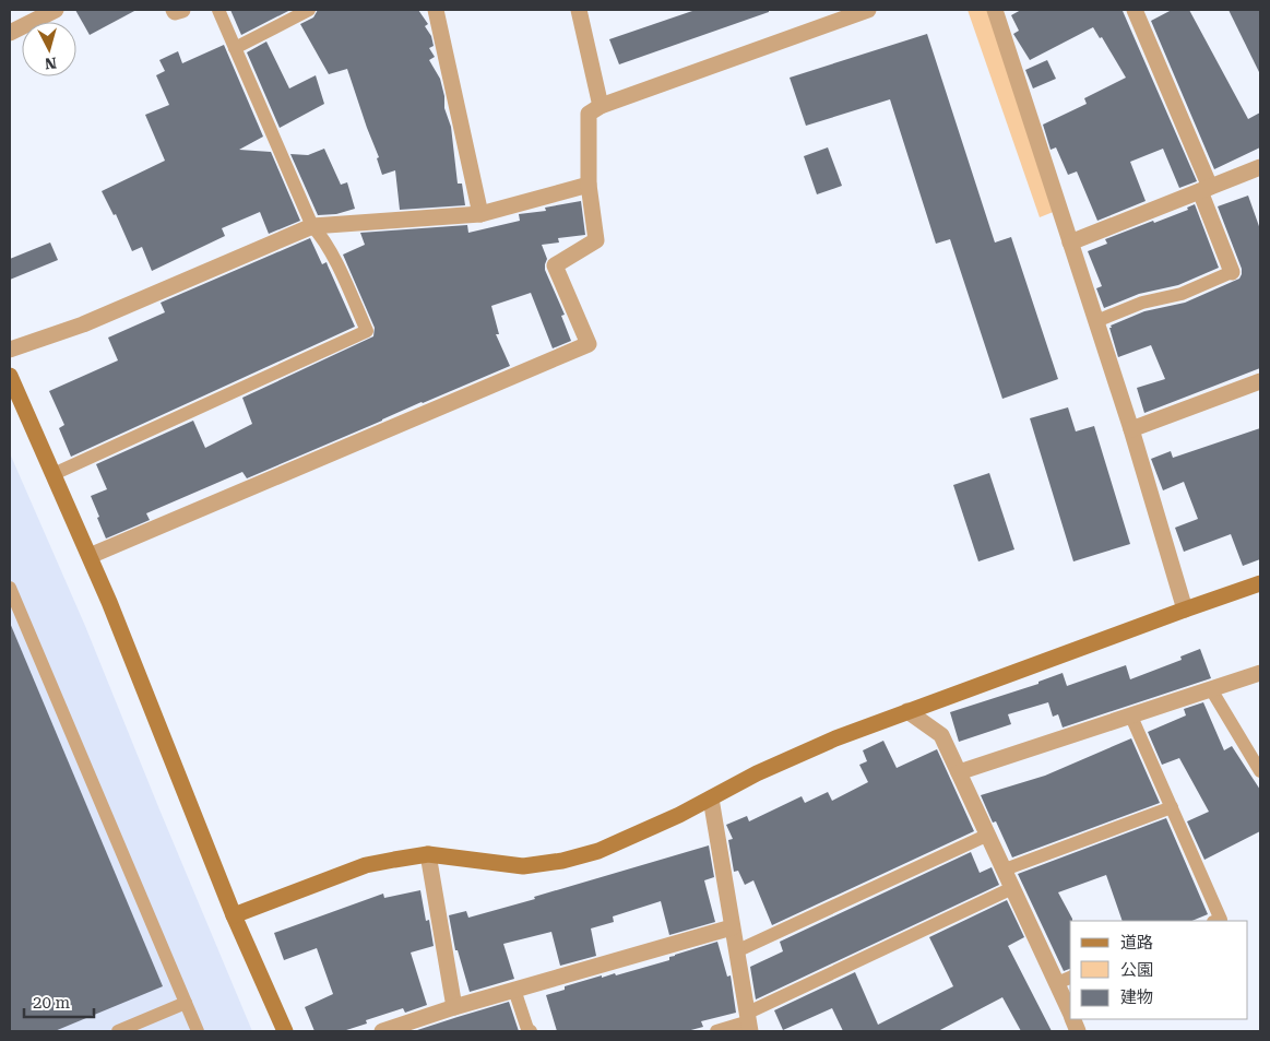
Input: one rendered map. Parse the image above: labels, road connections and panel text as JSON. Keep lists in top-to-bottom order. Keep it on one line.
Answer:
{"legend":["道路","公園","建物"],"scale_bar":"20 m","north":"bottom"}
